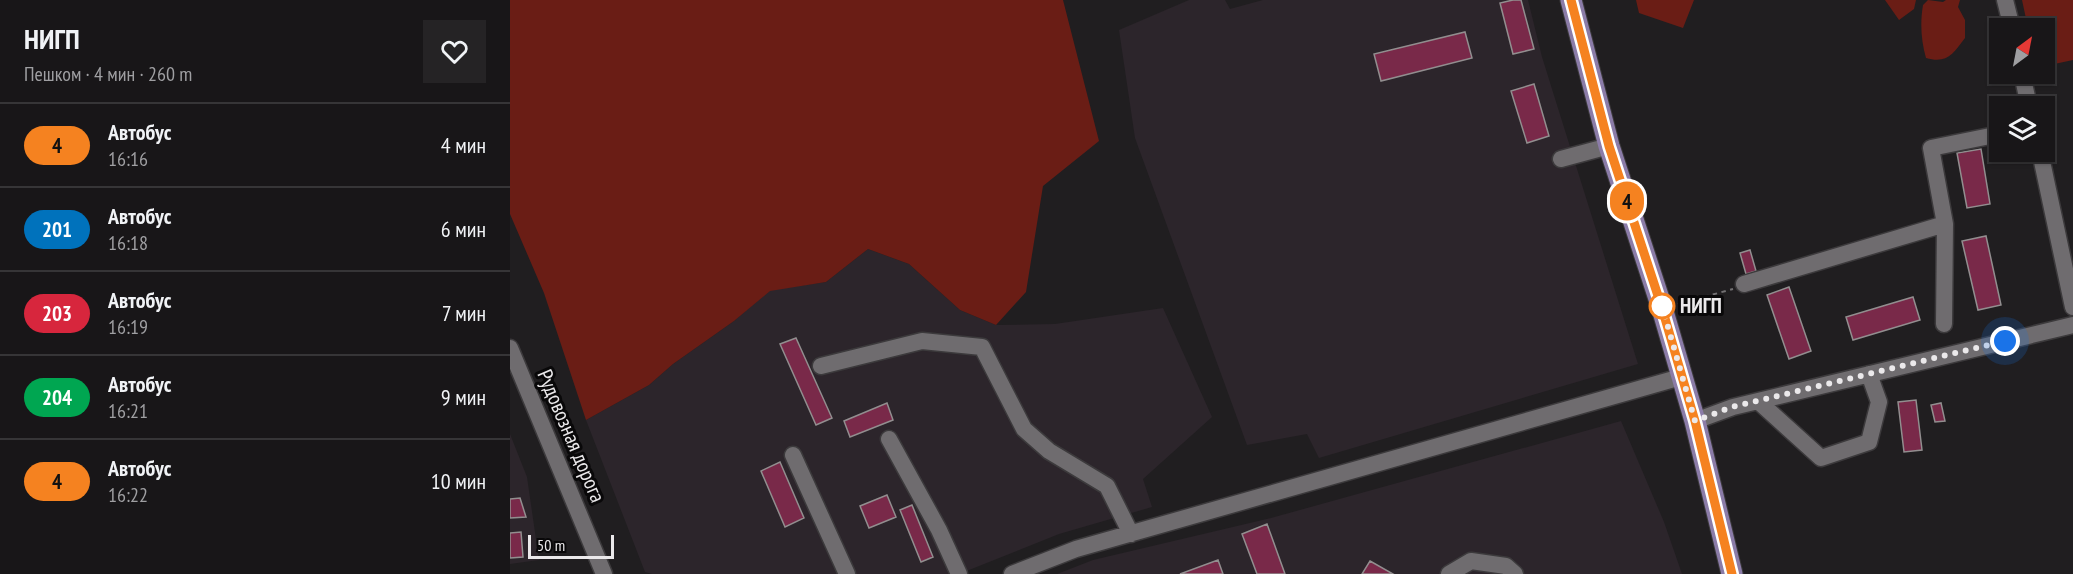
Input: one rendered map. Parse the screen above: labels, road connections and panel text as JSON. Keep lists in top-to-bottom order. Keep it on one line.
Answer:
{"streets":{"street":["Рудовозная дорога"]},"places":["НИГП"],"lines":["bus line 4"],"scale_bar":"50 m","north":"top right","page":{"heading":["НИГП","Пешком · 4 мин · 260 m"],"on_map":"4","list":[{"mark":"4","name":"Автобус","note":"16:16","value":"4 мин"},{"mark":"201","name":"Автобус","note":"16:18","value":"6 мин"},{"mark":"203","name":"Автобус","note":"16:19","value":"7 мин"},{"mark":"204","name":"Автобус","note":"16:21","value":"9 мин"},{"mark":"4","name":"Автобус","note":"16:22","value":"10 мин"}],"scale":"50 m"}}
